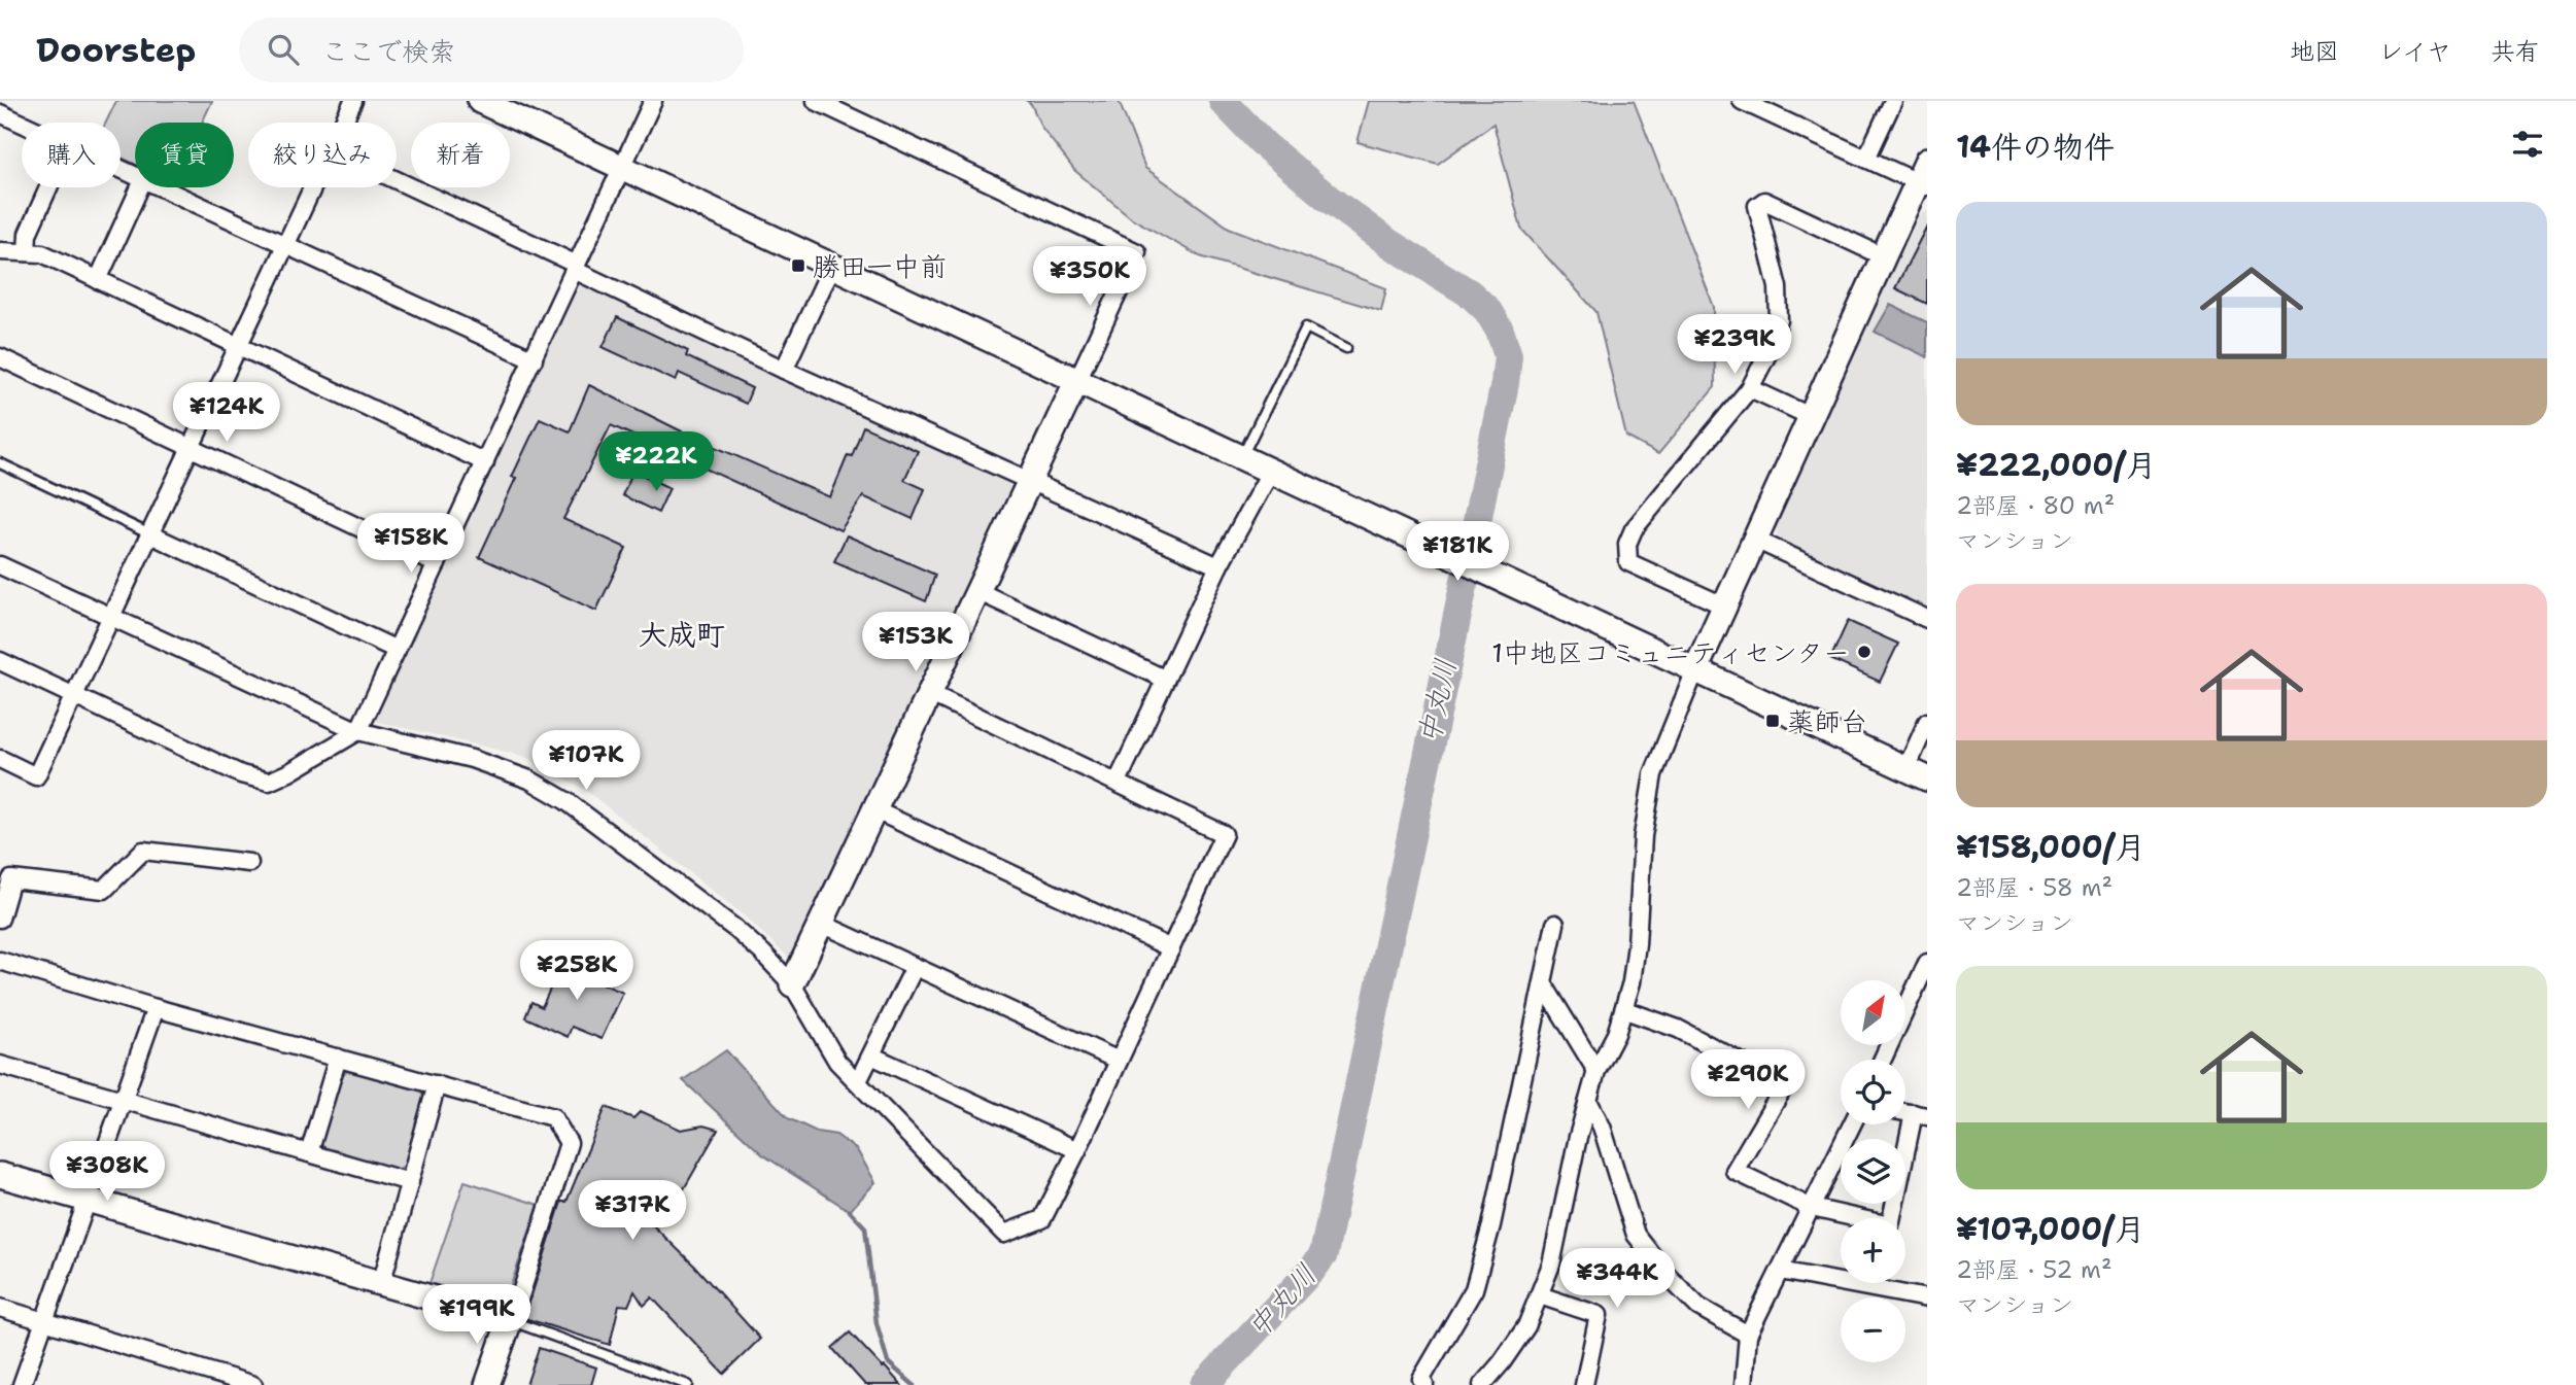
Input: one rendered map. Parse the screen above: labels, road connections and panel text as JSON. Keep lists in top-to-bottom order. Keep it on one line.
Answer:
{"districts":["大成町"],"water":["中丸川"],"places":{"transit":["勝田一中前","薬師台"],"other":["1中地区コミュニティセンター"]},"north":"top right","page":{"header":"Doorstep","search":"ここで検索","nav":["地図","レイヤ","共有"],"heading":"14件の物件","chip":["購入","賃貸","絞り込み","新着"],"list":[{"name":"¥222,000/月","note":"2部屋 · 80 m² · マンション"},{"name":"¥158,000/月","note":"2部屋 · 58 m² · マンション"},{"name":"¥107,000/月","note":"2部屋 · 52 m² · マンション"}],"price":["¥350K","¥239K","¥124K","¥222K","¥158K","¥181K","¥153K","¥107K","¥258K","¥290K","¥308K","¥317K","¥344K","¥199K"],"map_buttons":["+","−"]}}
